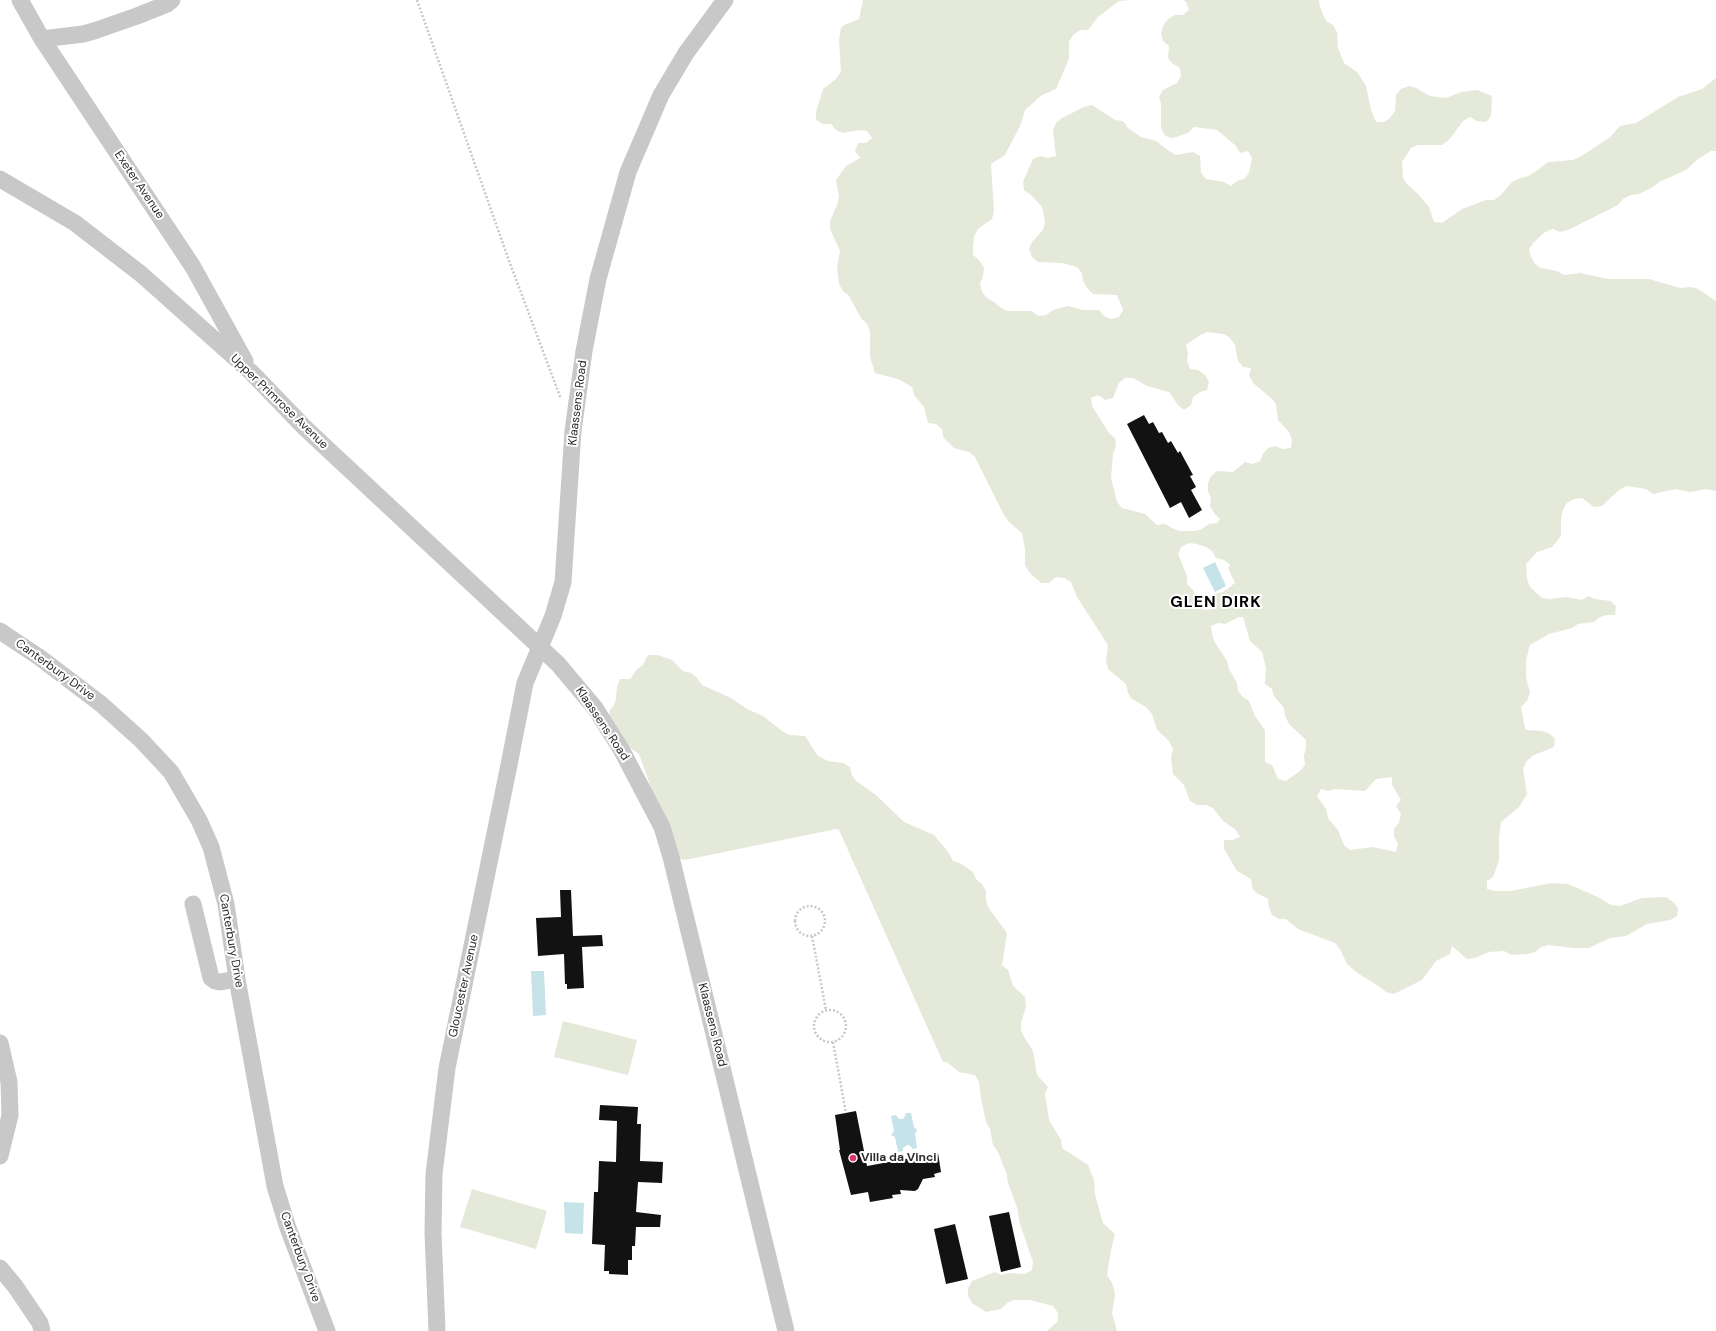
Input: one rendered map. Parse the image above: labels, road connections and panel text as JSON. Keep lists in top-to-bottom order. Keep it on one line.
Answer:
{"streets":{"street":["Exeter Avenue","Upper Primrose Avenue","Klaassens Road","Canterbury Drive","Gloucester Avenue"]},"crossings":[["Exeter Avenue","Upper Primrose Avenue"],["Upper Primrose Avenue","Klaassens Road"],["Upper Primrose Avenue","Gloucester Avenue"],["Klaassens Road","Gloucester Avenue"]],"districts":["GLEN DIRK"],"places":["Villa da Vinci"]}
